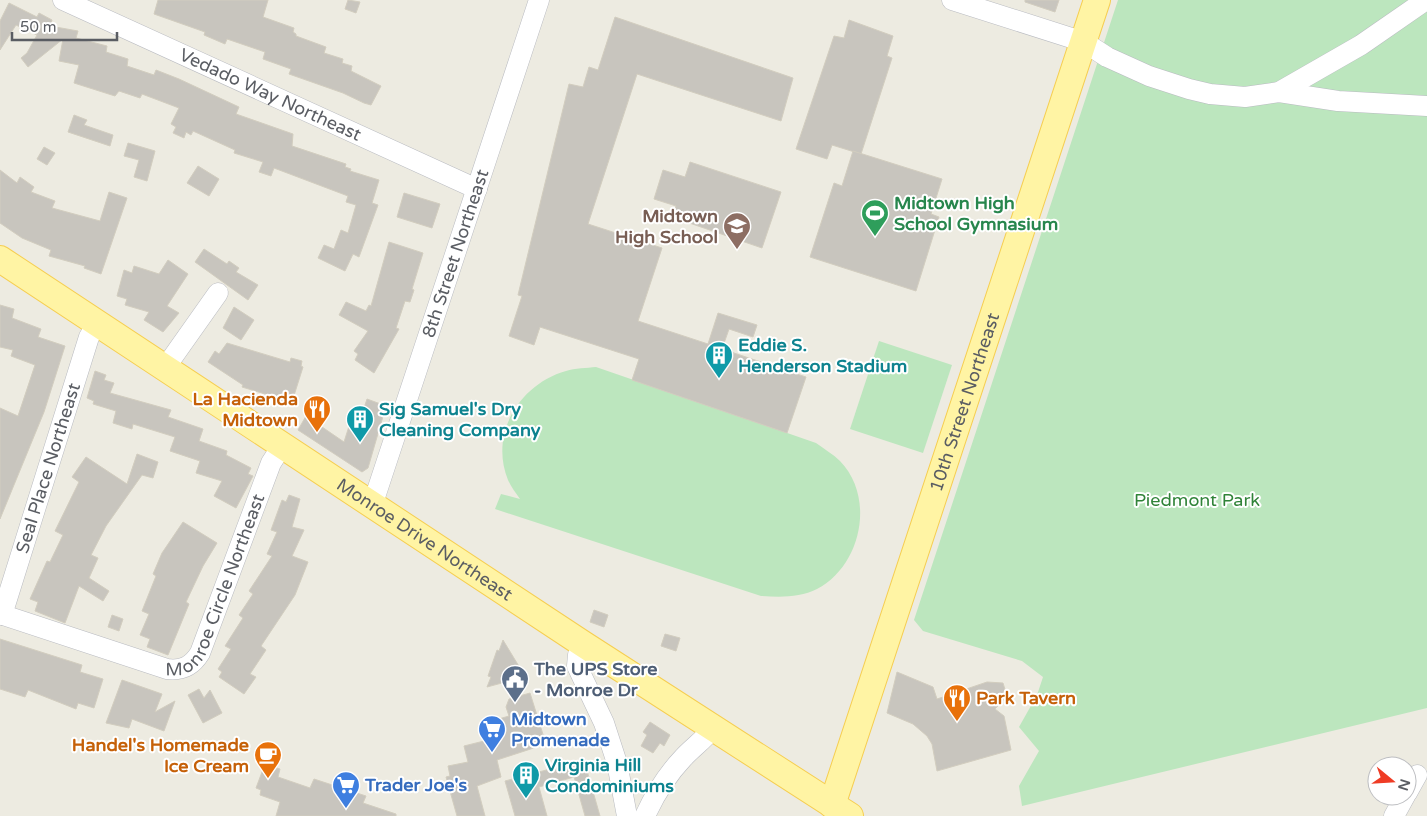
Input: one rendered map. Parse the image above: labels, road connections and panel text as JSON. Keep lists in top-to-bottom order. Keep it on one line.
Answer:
{"streets":{"main road":["10th Street Northeast","Monroe Drive Northeast"],"street":["Vedado Way Northeast","8th Street Northeast","Seal Place Northeast","Monroe Circle Northeast"]},"crossings":[["Vedado Way Northeast","8th Street Northeast"],["8th Street Northeast","Monroe Drive Northeast"],["10th Street Northeast","Monroe Drive Northeast"],["Seal Place Northeast","Monroe Drive Northeast"],["Seal Place Northeast","Monroe Circle Northeast"],["Monroe Drive Northeast","Monroe Circle Northeast"]],"parks":["Piedmont Park"],"places":{"sports":["Midtown High School Gymnasium"],"school or university":["Midtown High School"],"building":["Eddie S. Henderson Stadium","Sig Samuel's Dry Cleaning Company","Virginia Hill Condominiums"],"restaurant":["La Hacienda Midtown","Park Tavern"],"public building":["The UPS Store - Monroe Dr"],"supermarket":["Midtown Promenade","Trader Joe's"],"cafe":["Handel's Homemade Ice Cream"]},"scale_bar":"50 m","north":"right"}
